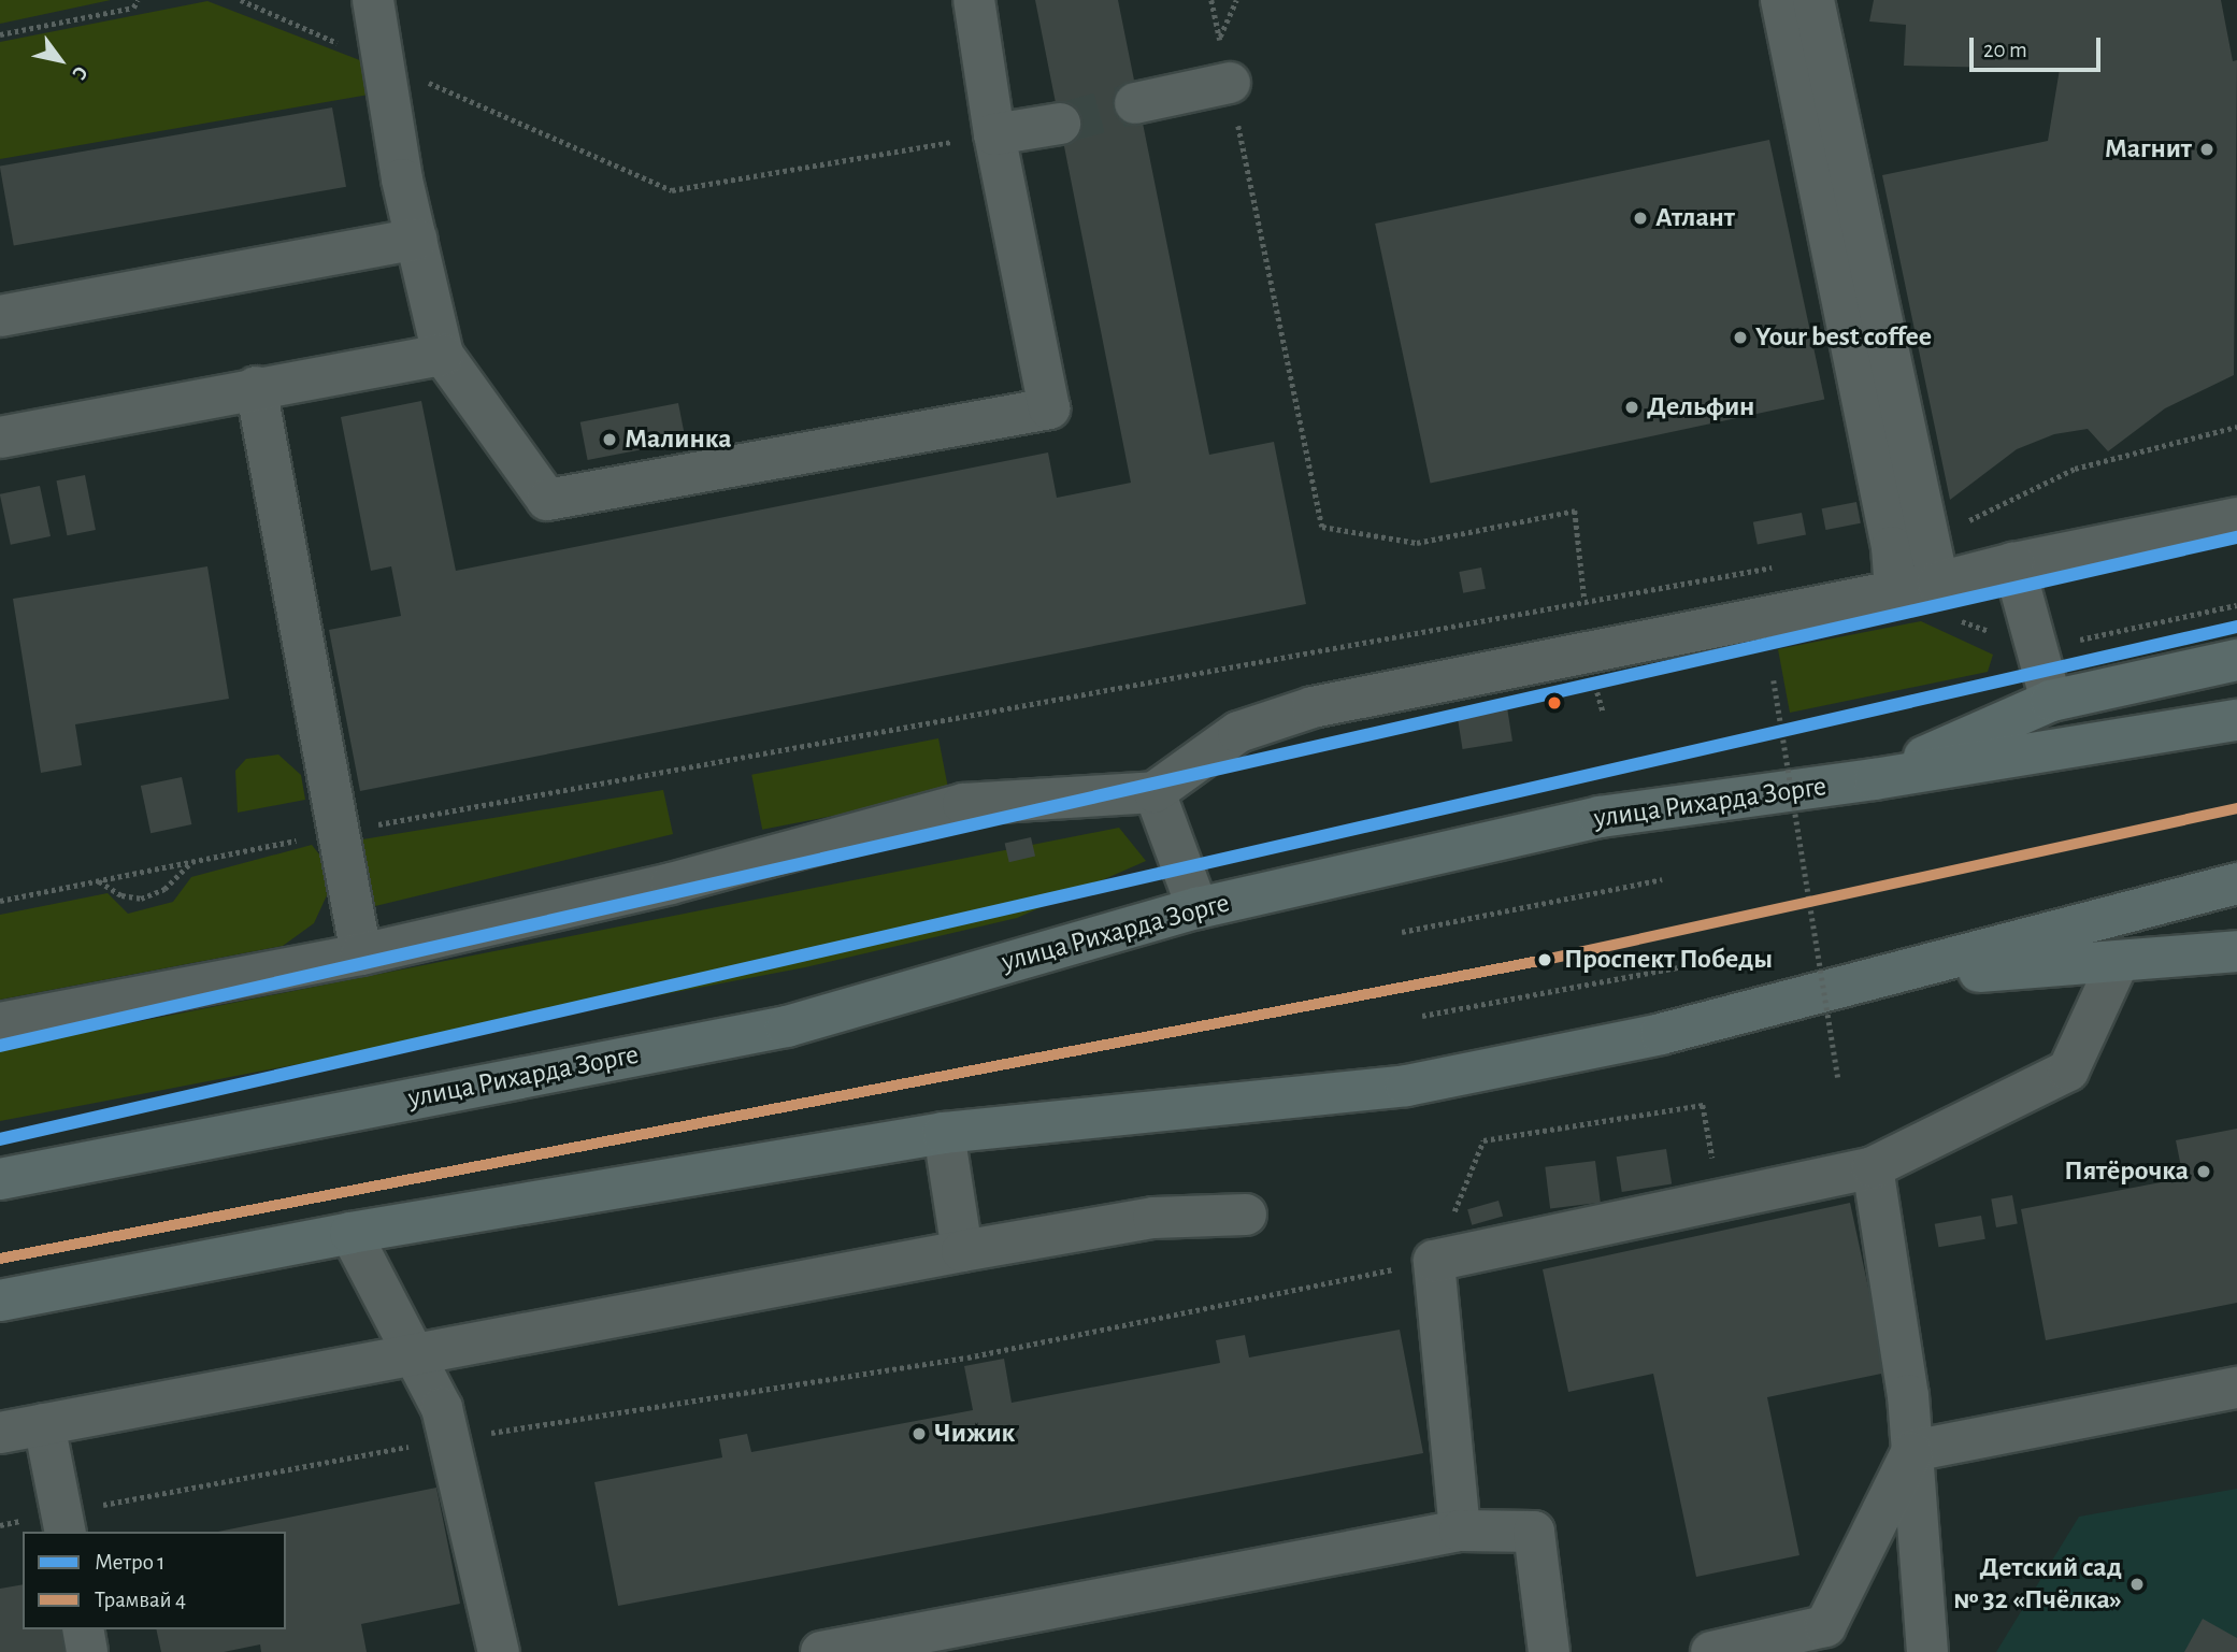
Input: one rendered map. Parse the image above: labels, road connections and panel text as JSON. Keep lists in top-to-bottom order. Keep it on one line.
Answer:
{"streets":{"main road":["улица Рихарда Зорге"]},"places":["Магнит","Атлант","Your best coffee","Дельфин","Малинка","Проспект Победы","Пятёрочка","Чижик","Детский сад № 32 «Пчёлка»"],"lines":["metro line 1","tram line 4"],"legend":["Метро 1","Трамвай 4"],"scale_bar":"20 m","north":"bottom right"}
